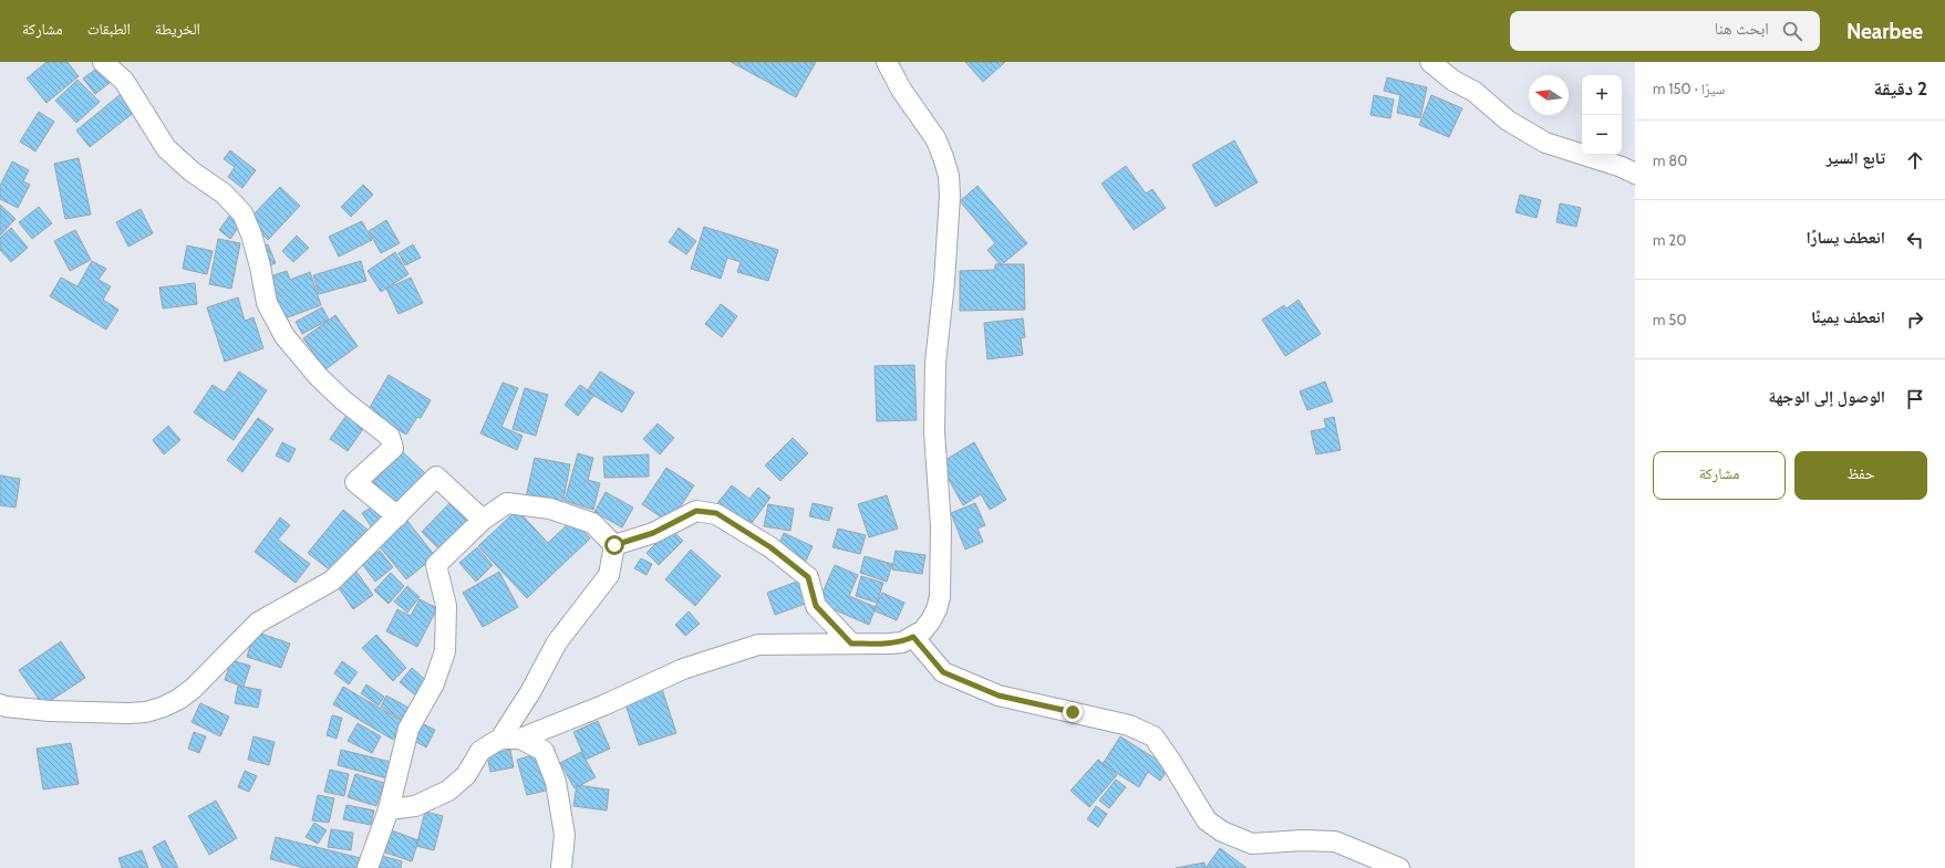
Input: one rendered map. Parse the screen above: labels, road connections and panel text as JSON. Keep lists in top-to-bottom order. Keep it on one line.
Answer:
{"north":"left","page":{"header":"Nearbee","search":"ابحث هنا","nav":["الخريطة","الطبقات","مشاركة"],"heading":["2 دقيقة","سيرًا · 150 m"],"map_buttons":["+","−"],"list":[["تابع السير","80 m"],["انعطف يسارًا","20 m"],["انعطف يمينًا","50 m"],"الوصول إلى الوجهة"],"buttons":["حفظ","مشاركة"]}}
